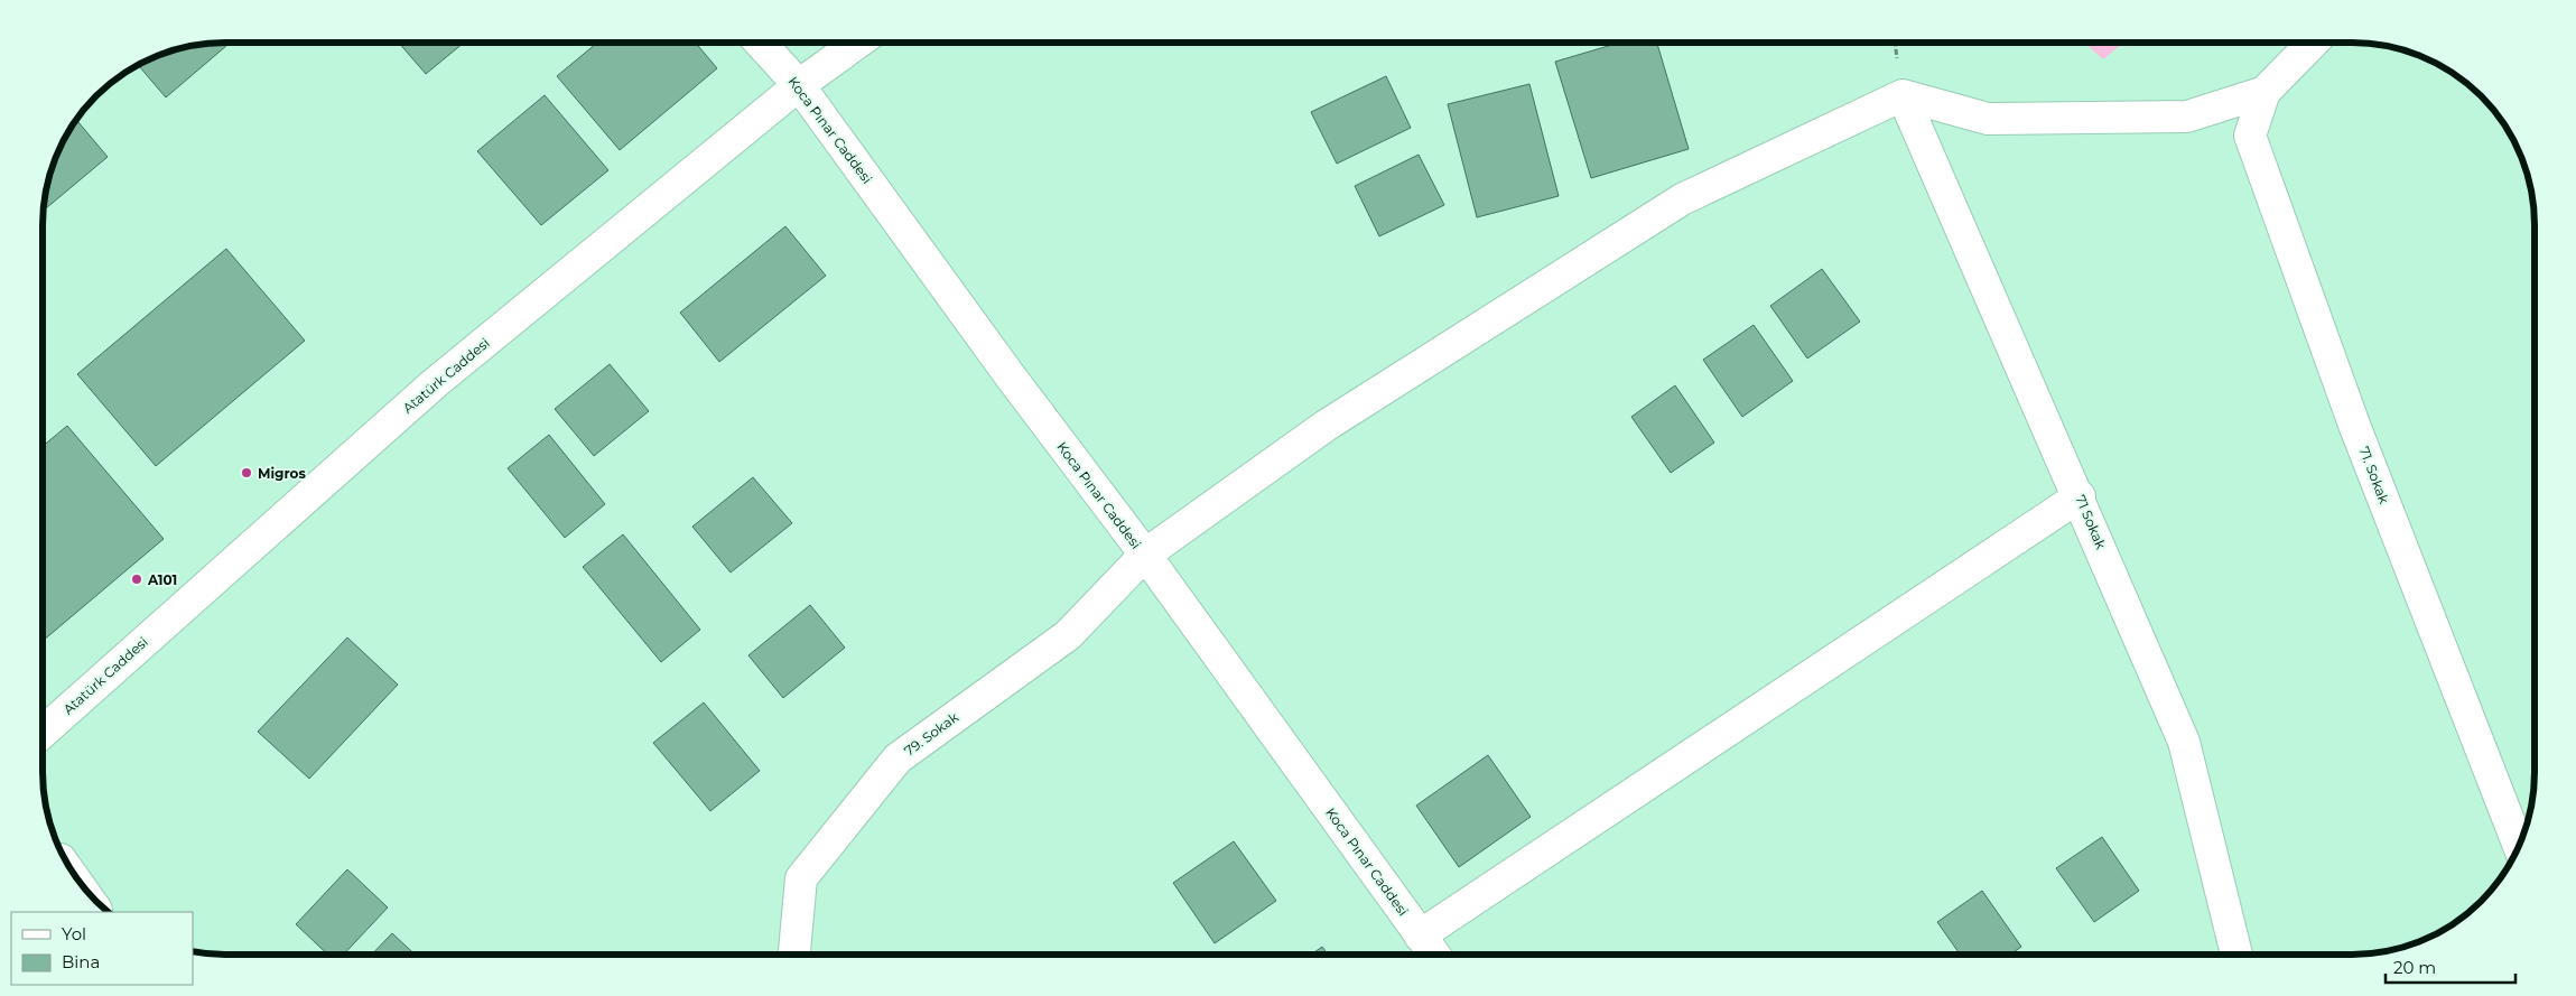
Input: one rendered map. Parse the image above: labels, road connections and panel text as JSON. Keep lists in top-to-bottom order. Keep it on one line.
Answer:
{"streets":{"street":["Koca Pınar Caddesi","Atatürk Caddesi","71. Sokak","71 Sokak","79. Sokak"]},"crossings":[["Koca Pınar Caddesi","Atatürk Caddesi"],["Koca Pınar Caddesi","79. Sokak"],["71 Sokak","79. Sokak"]],"places":["Migros","A101"],"legend":["Yol","Bina"],"scale_bar":"20 m"}
